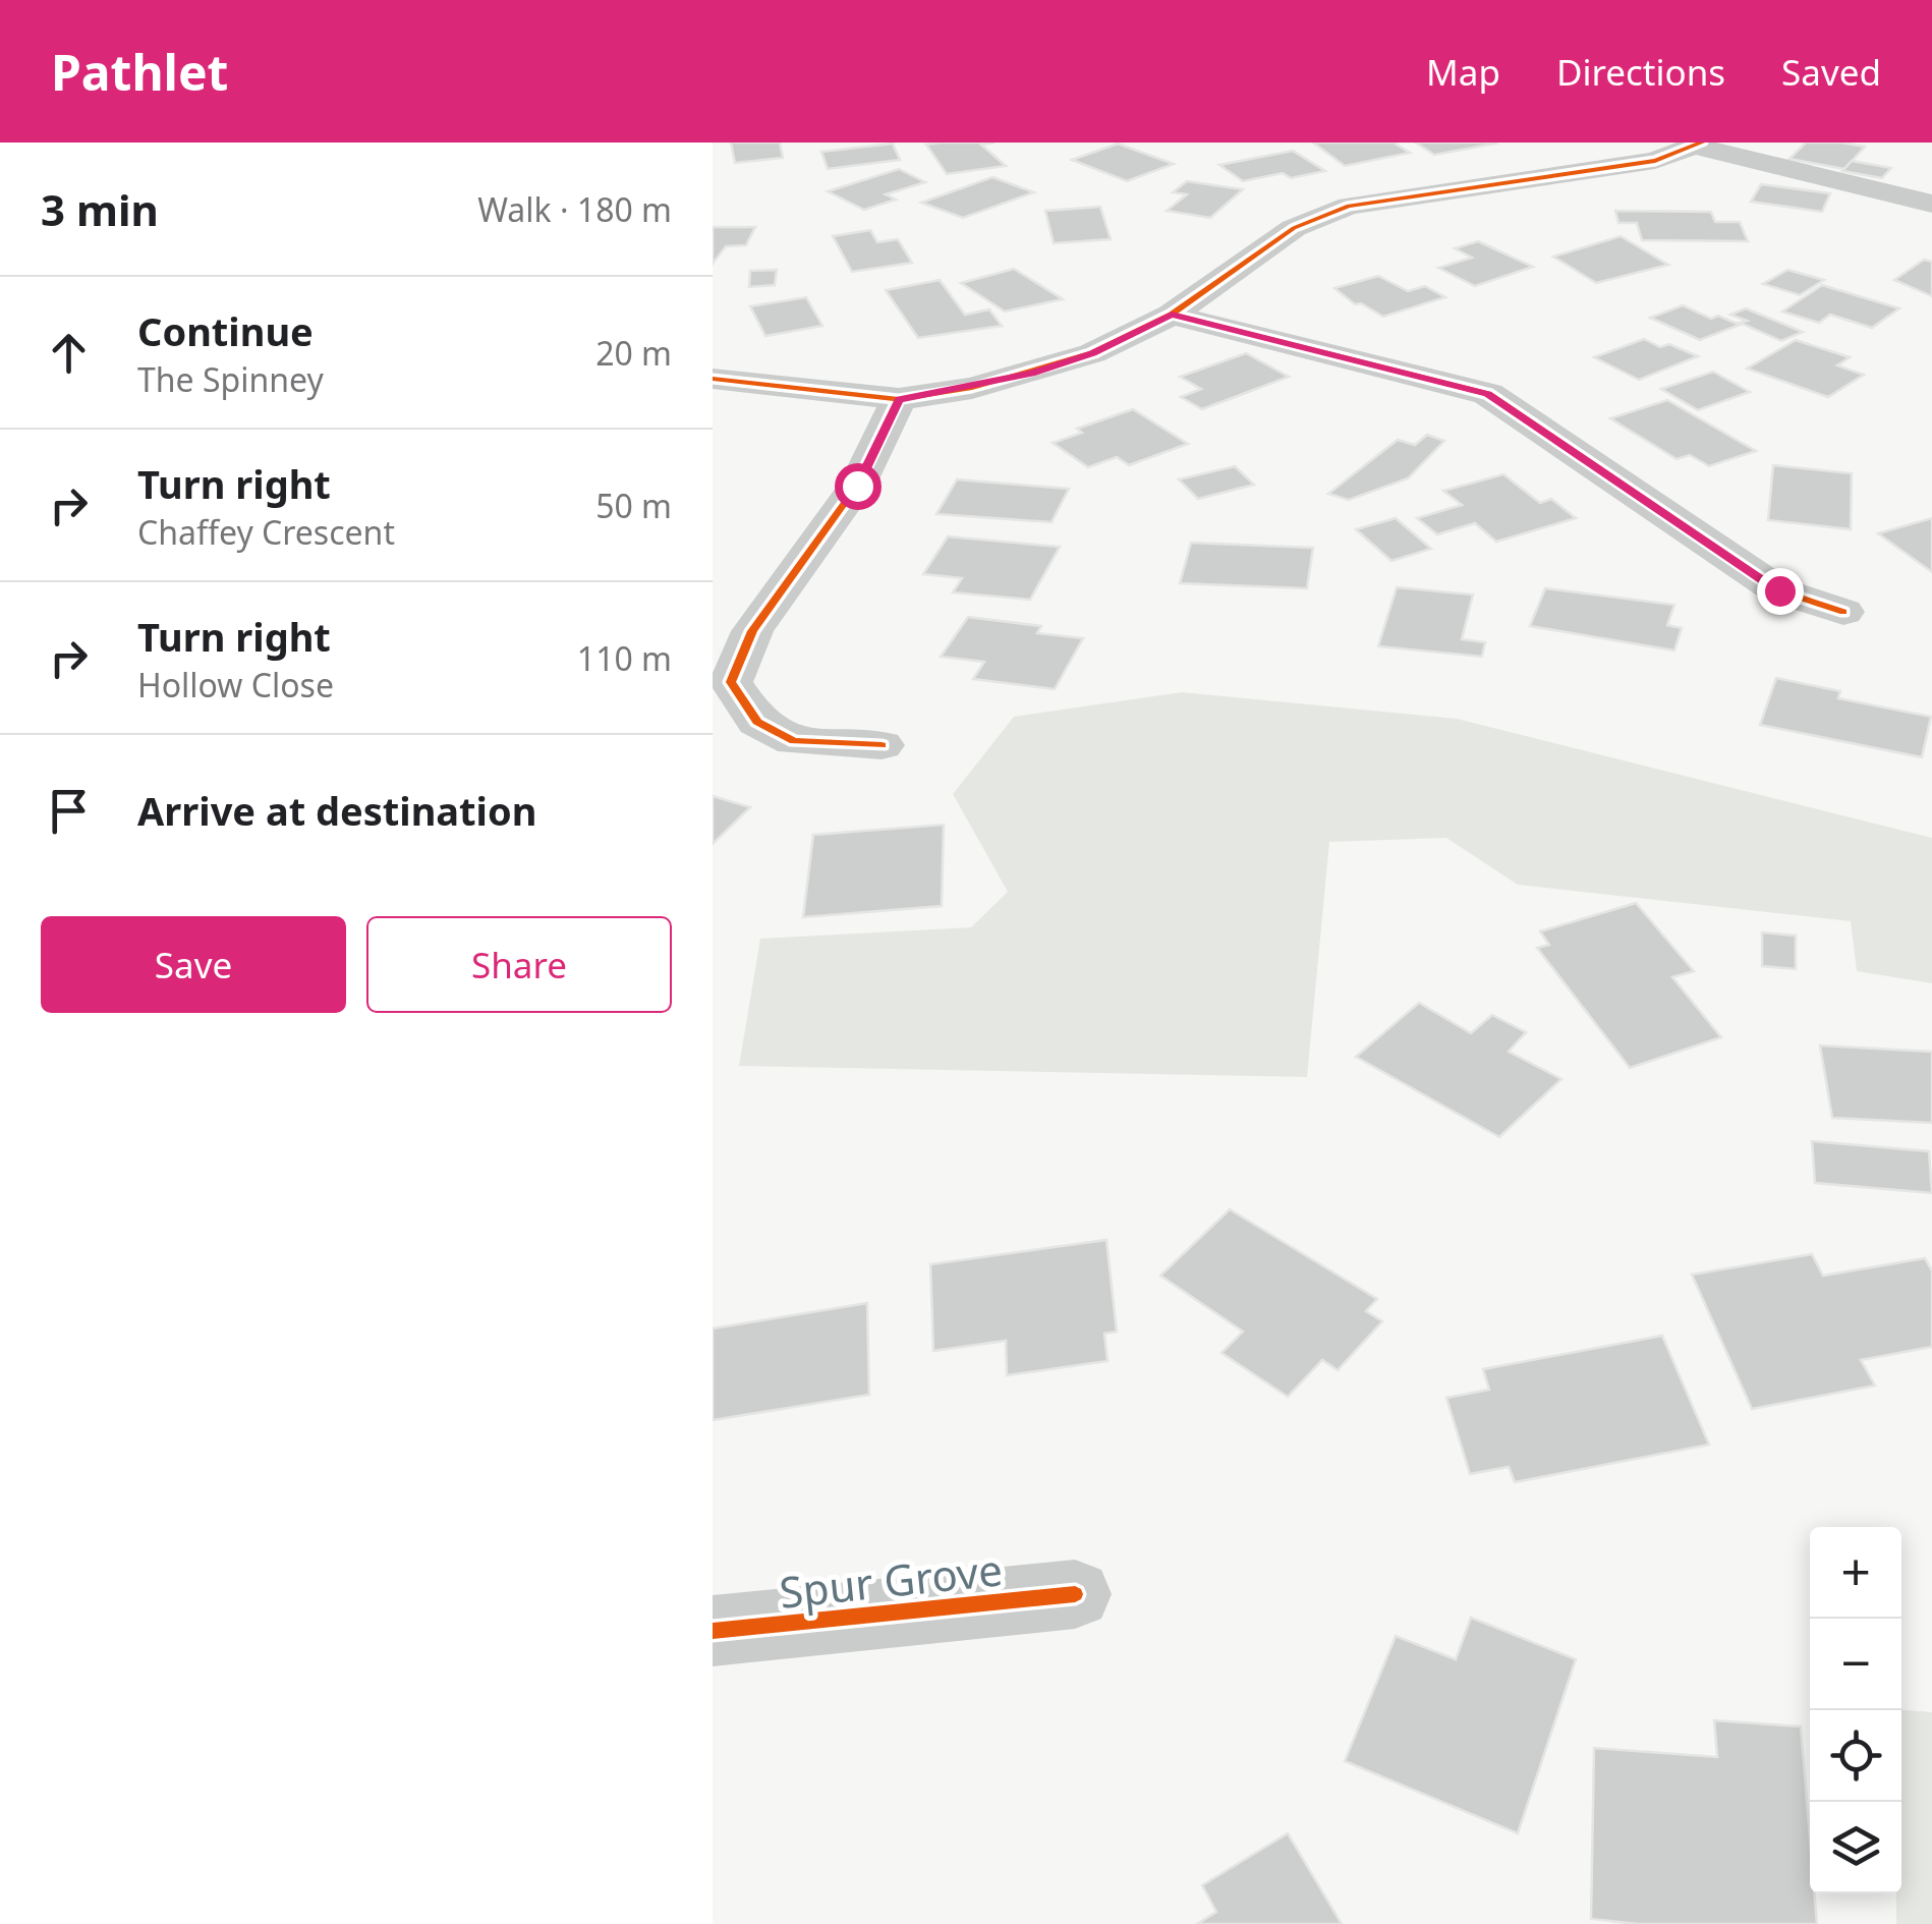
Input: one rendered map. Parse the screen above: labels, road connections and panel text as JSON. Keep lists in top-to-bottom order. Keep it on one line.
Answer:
{"streets":{"street":["Spur Grove"]},"page":{"header":"Pathlet","nav":["Map","Directions","Saved"],"heading":["3 min","Walk · 180 m"],"list":[["Continue","The Spinney","20 m"],["Turn right","Chaffey Crescent","50 m"],["Turn right","Hollow Close","110 m"],"Arrive at destination"],"buttons":["Save","Share"],"map_buttons":["+","−"]}}
